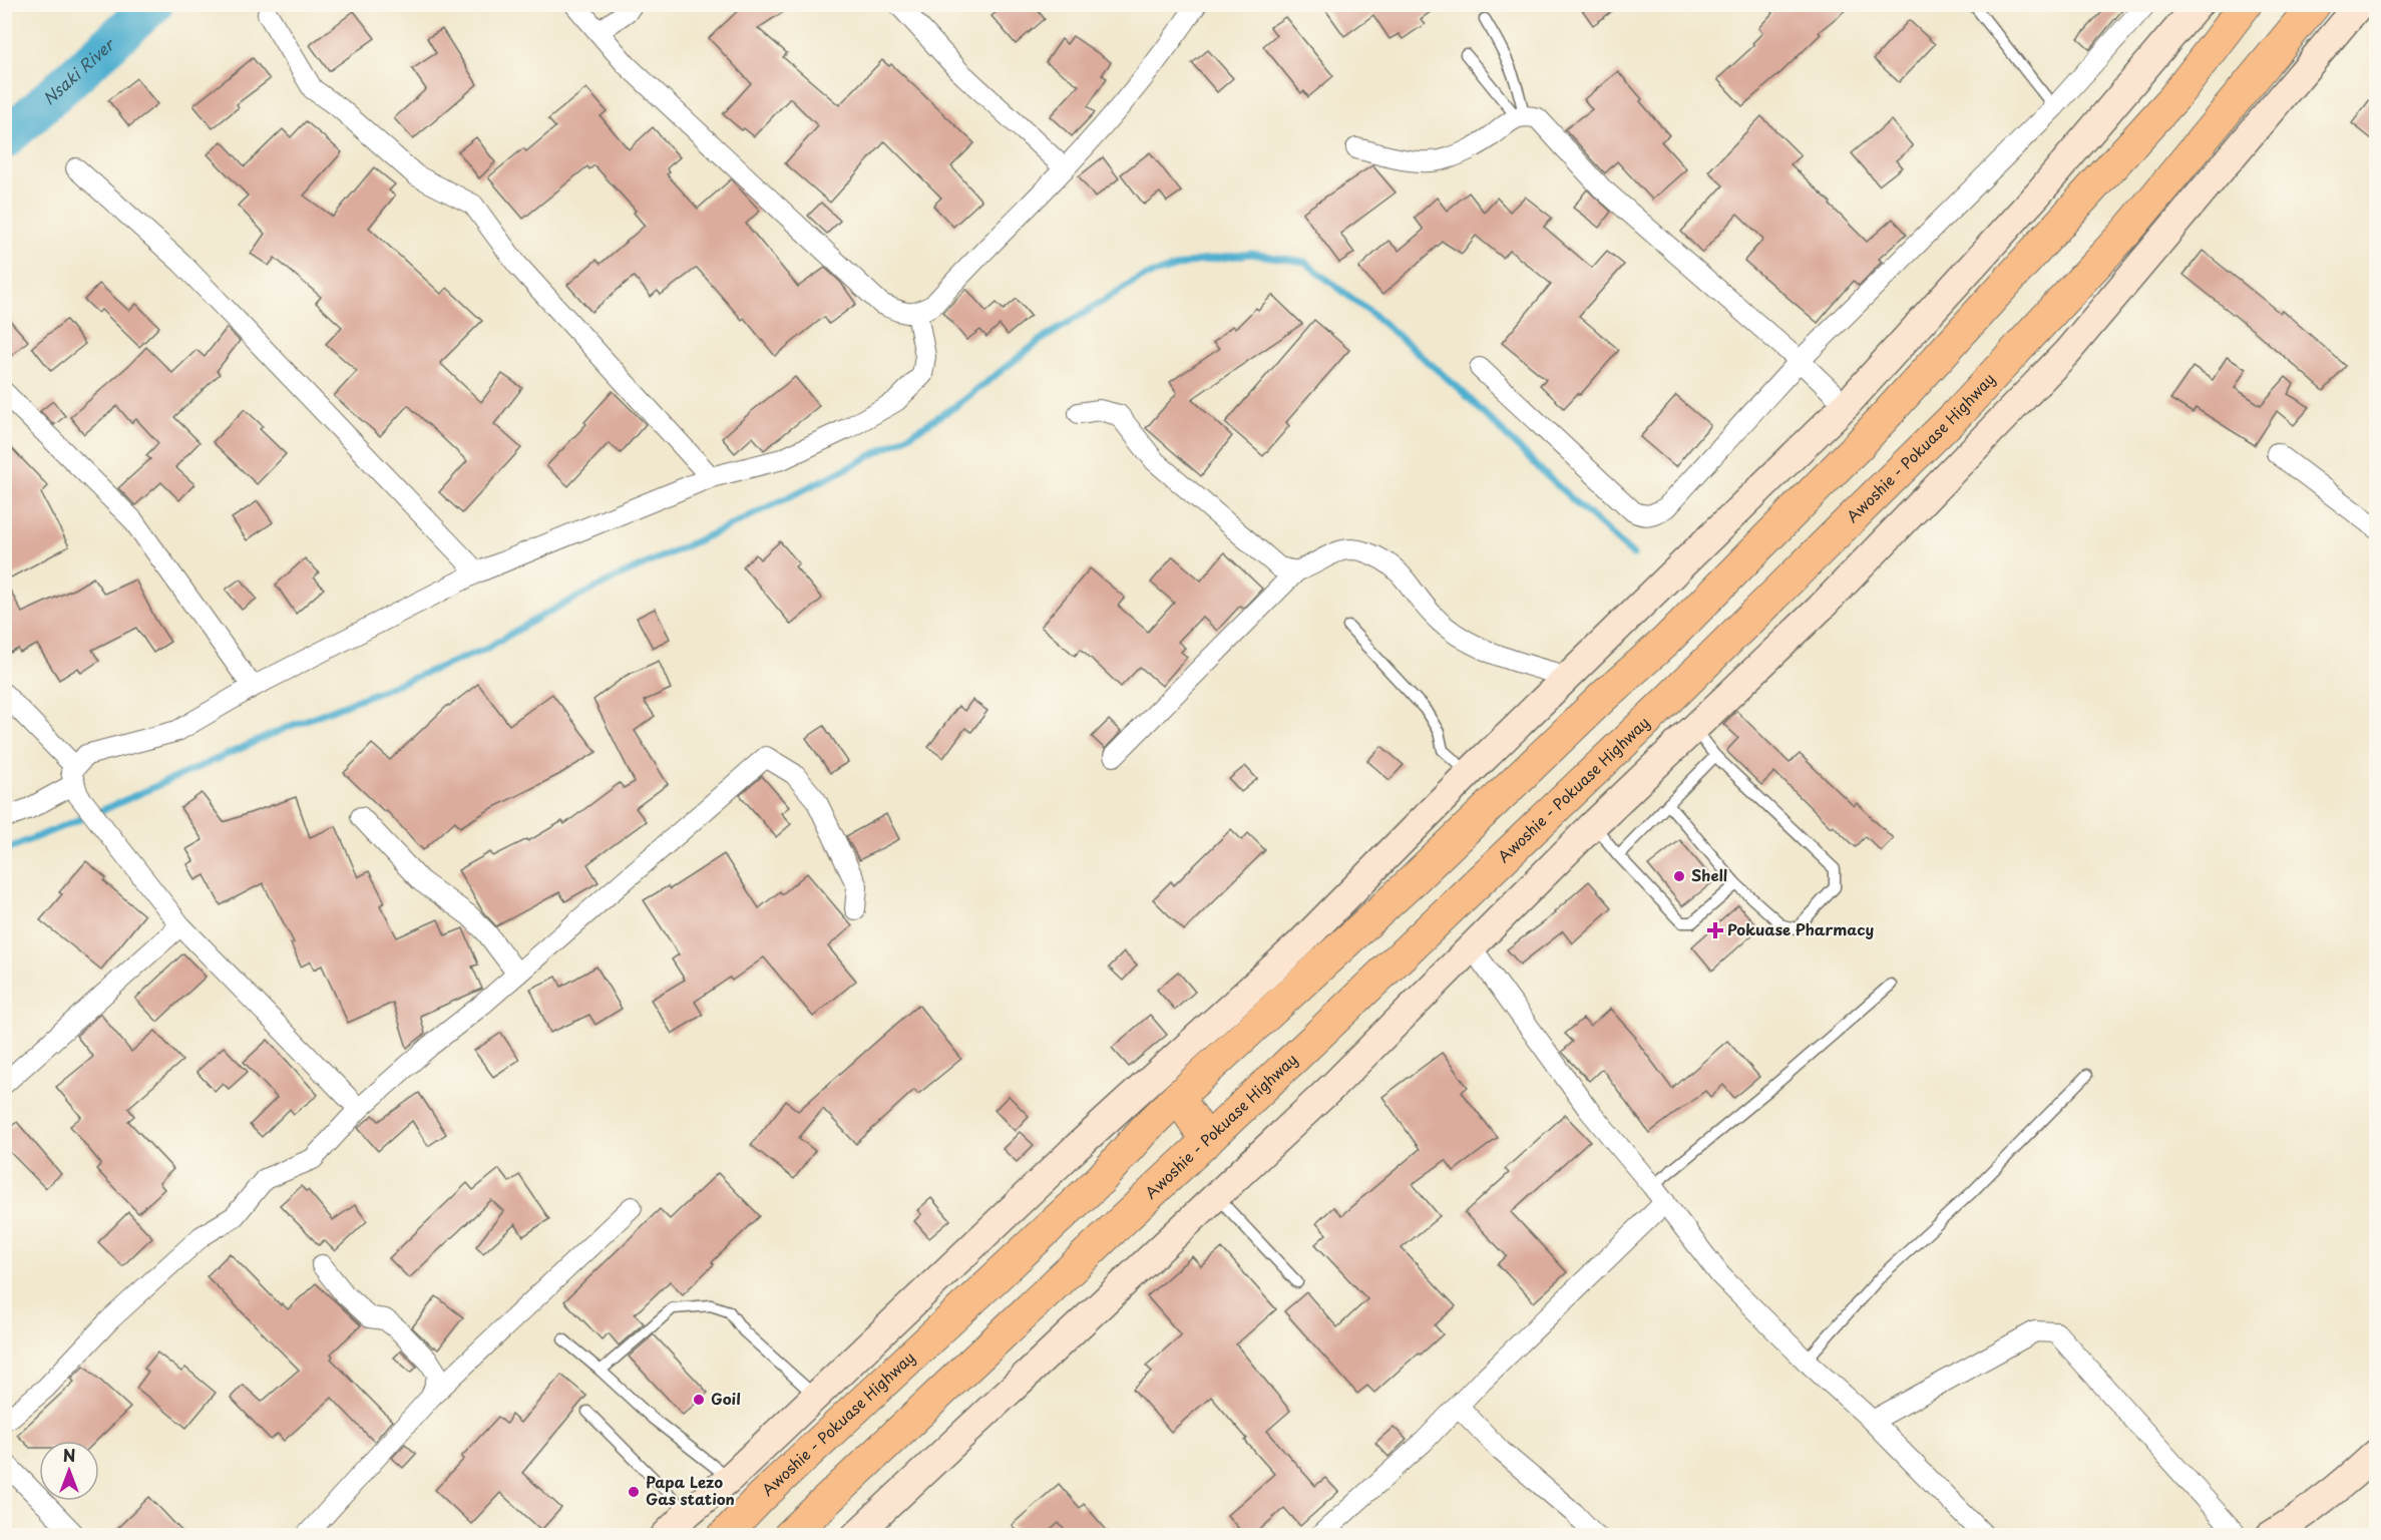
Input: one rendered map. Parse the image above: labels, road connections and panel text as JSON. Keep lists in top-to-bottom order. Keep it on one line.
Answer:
{"streets":{"main road":["Awoshie - Pokuase Highway"]},"water":["Nsaki River"],"places":{"other":["Shell","Goil","Papa Lezo Gas station"],"health":["Pokuase Pharmacy"]},"north":"top"}
